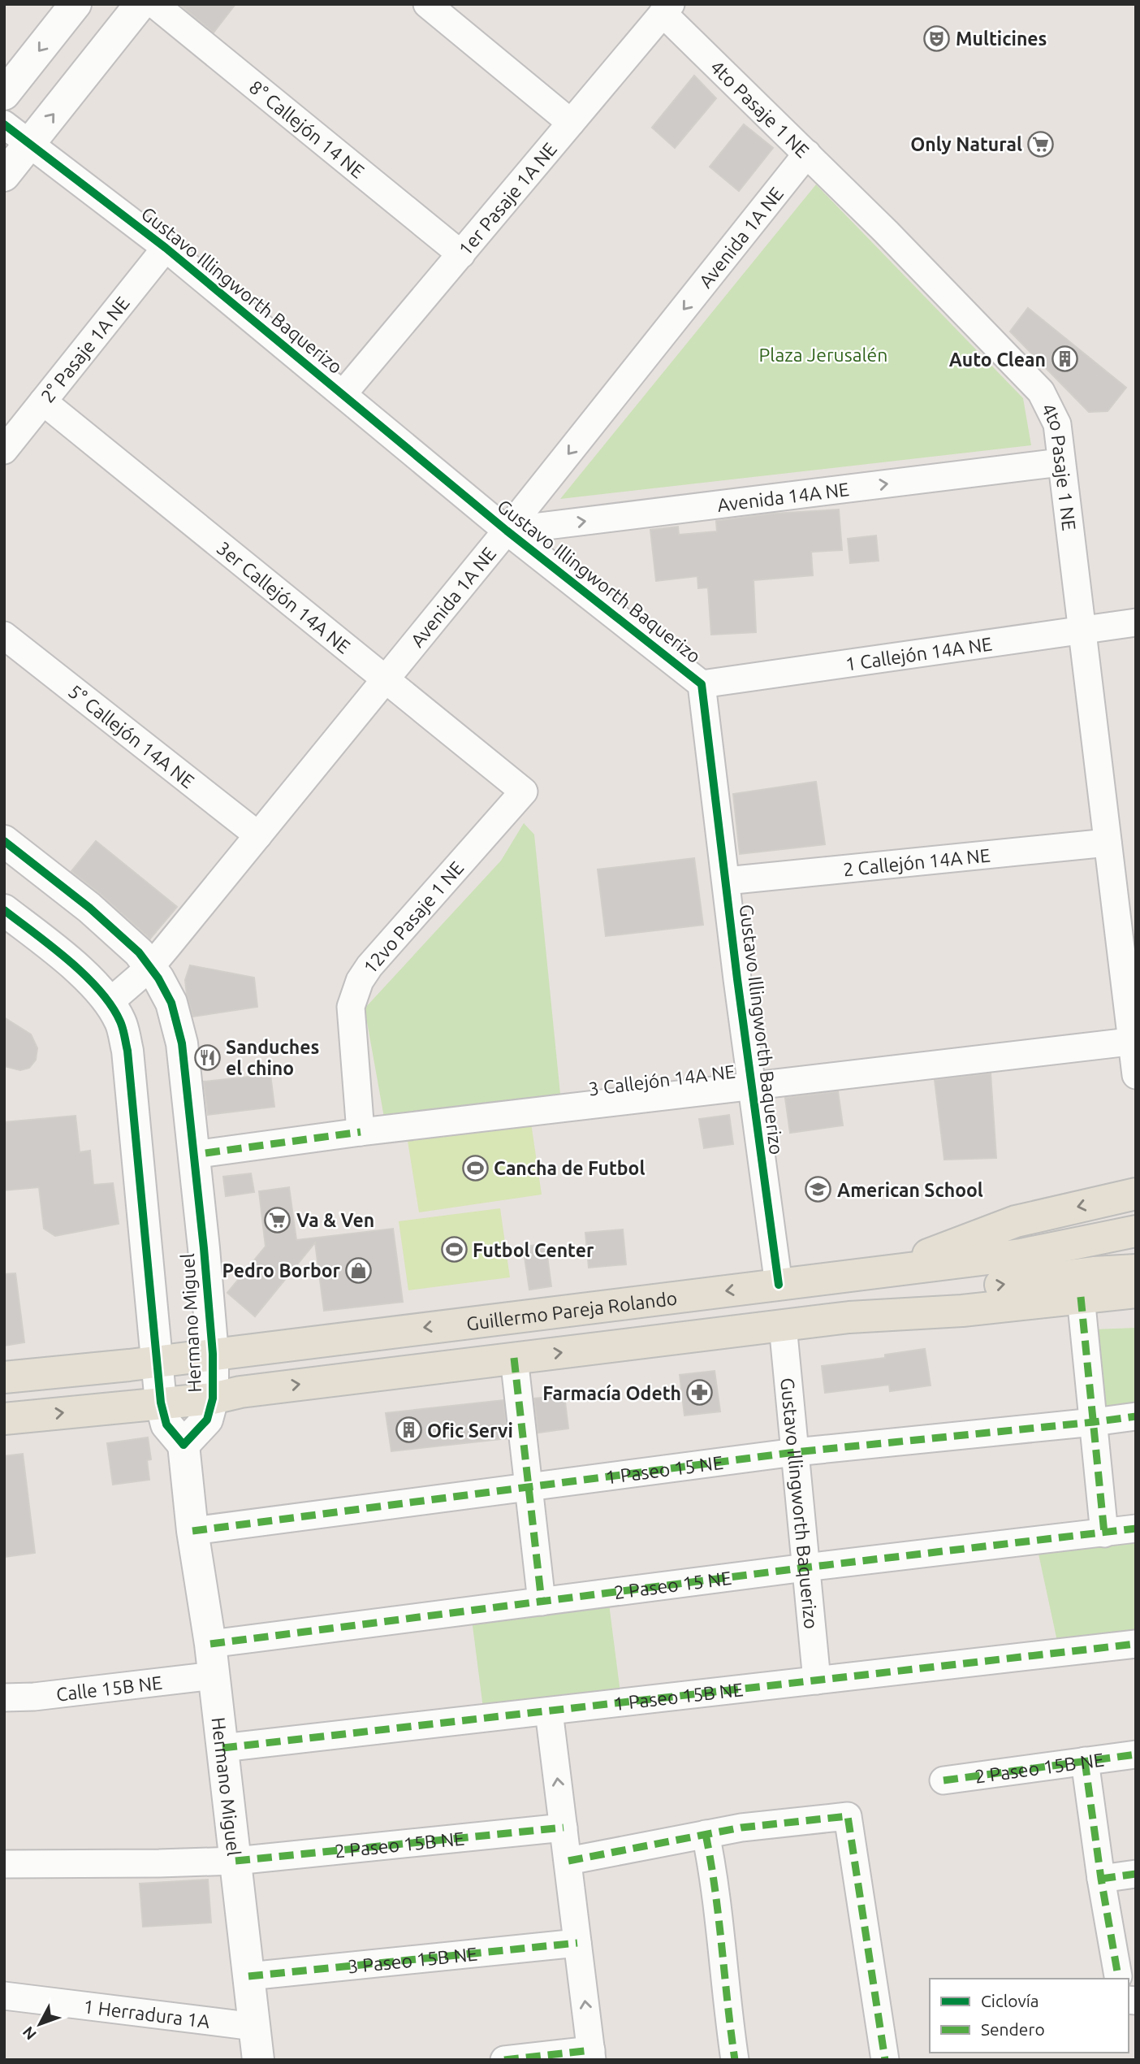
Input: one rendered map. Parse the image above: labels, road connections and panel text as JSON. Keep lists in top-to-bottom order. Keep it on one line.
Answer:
{"streets":{"main road":["Guillermo Pareja Rolando"],"street":["4to Pasaje 1 NE","8° Callejón 14 NE","1er Pasaje 1A NE","Avenida 1A NE","Gustavo Illingworth Baquerizo","2° Pasaje 1A NE","Avenida 14A NE","3er Callejón 14A NE","1 Callejón 14A NE","5° Callejón 14A NE","2 Callejón 14A NE","12vo Pasaje 1 NE","3 Callejón 14A NE","Hermano Miguel","1 Paseo 15 NE","2 Paseo 15 NE","Calle 15B NE","1 Paseo 15B NE","2 Paseo 15B NE","3 Paseo 15B NE","1 Herradura 1A"]},"crossings":[["4to Pasaje 1 NE","1er Pasaje 1A NE"],["4to Pasaje 1 NE","Avenida 1A NE"],["4to Pasaje 1 NE","Avenida 14A NE"],["4to Pasaje 1 NE","1 Callejón 14A NE"],["4to Pasaje 1 NE","2 Callejón 14A NE"],["4to Pasaje 1 NE","3 Callejón 14A NE"],["8° Callejón 14 NE","1er Pasaje 1A NE"],["1er Pasaje 1A NE","Gustavo Illingworth Baquerizo"],["Avenida 1A NE","Gustavo Illingworth Baquerizo"],["Avenida 1A NE","Avenida 14A NE"],["Avenida 1A NE","3er Callejón 14A NE"],["Avenida 1A NE","5° Callejón 14A NE"],["Avenida 1A NE","Hermano Miguel"],["Gustavo Illingworth Baquerizo","2° Pasaje 1A NE"],["Gustavo Illingworth Baquerizo","Avenida 14A NE"],["Gustavo Illingworth Baquerizo","1 Callejón 14A NE"],["Gustavo Illingworth Baquerizo","2 Callejón 14A NE"],["Gustavo Illingworth Baquerizo","3 Callejón 14A NE"],["Gustavo Illingworth Baquerizo","Guillermo Pareja Rolando"],["Gustavo Illingworth Baquerizo","1 Paseo 15 NE"],["Gustavo Illingworth Baquerizo","2 Paseo 15 NE"],["Gustavo Illingworth Baquerizo","1 Paseo 15B NE"],["2° Pasaje 1A NE","3er Callejón 14A NE"],["3er Callejón 14A NE","12vo Pasaje 1 NE"],["12vo Pasaje 1 NE","3 Callejón 14A NE"],["Guillermo Pareja Rolando","Hermano Miguel"],["Hermano Miguel","1 Paseo 15 NE"],["Hermano Miguel","2 Paseo 15 NE"],["Hermano Miguel","Calle 15B NE"],["Hermano Miguel","1 Paseo 15B NE"],["Hermano Miguel","2 Paseo 15B NE"],["Hermano Miguel","3 Paseo 15B NE"],["Hermano Miguel","1 Herradura 1A"]],"one_way":["Avenida 1A NE","Avenida 14A NE"],"parks":["Plaza Jerusalén"],"places":{"theatre":["Multicines"],"supermarket":["Only Natural","Va & Ven"],"building":["Auto Clean","Ofic Servi"],"restaurant":["Sanduches el chino"],"sports":["Cancha de Futbol","Futbol Center"],"school or university":["American School"],"shop":["Pedro Borbor"],"pharmacy":["Farmacía Odeth"]},"legend":["Ciclovía","Sendero"],"north":"bottom left"}
